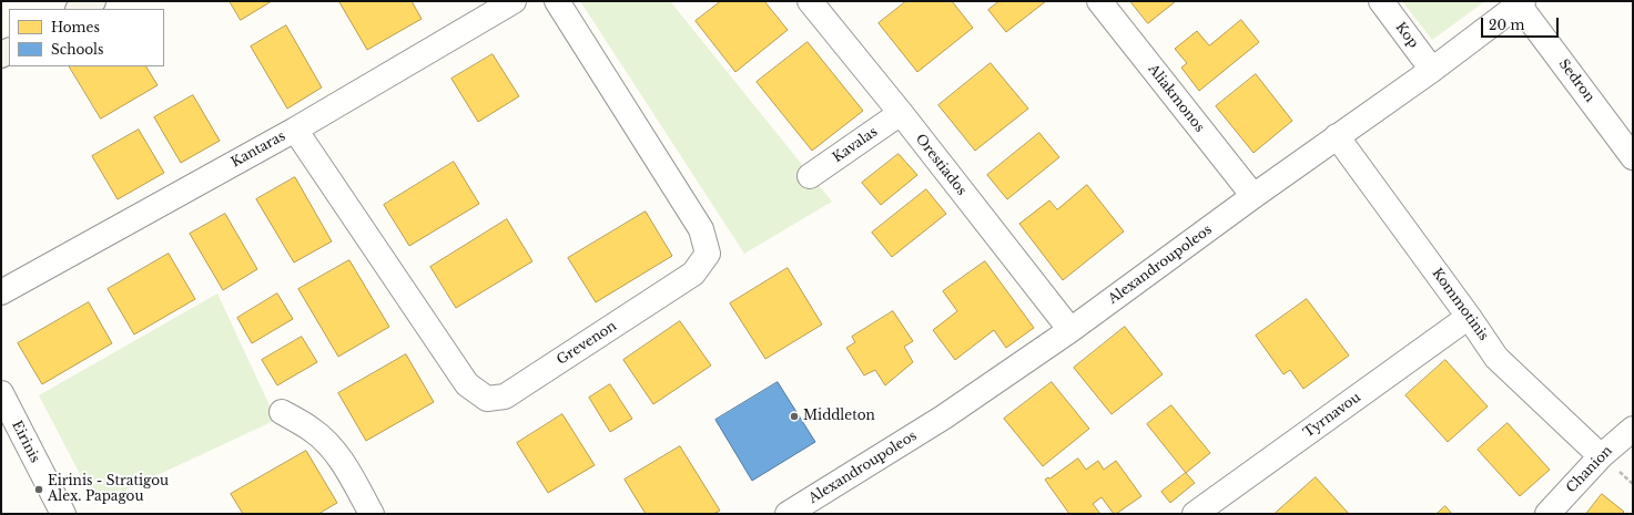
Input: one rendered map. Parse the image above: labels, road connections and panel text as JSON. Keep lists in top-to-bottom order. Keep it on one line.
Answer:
{"streets":{"street":["Kop","Sedron","Aliakmonos","Kavalas","Kantaras","Orestiados","Alexandroupoleos","Kommotinis","Grevenon","Tyrnavou","Eirinis","Chanion"]},"crossings":[["Kop","Alexandroupoleos"],["Sedron","Alexandroupoleos"],["Aliakmonos","Alexandroupoleos"],["Kavalas","Orestiados"],["Kantaras","Grevenon"],["Orestiados","Alexandroupoleos"],["Alexandroupoleos","Kommotinis"],["Kommotinis","Tyrnavou"],["Kommotinis","Chanion"]],"places":["Middleton","Eirinis - Stratigou Alex. Papagou"],"legend":["Homes","Schools"],"scale_bar":"20 m"}
